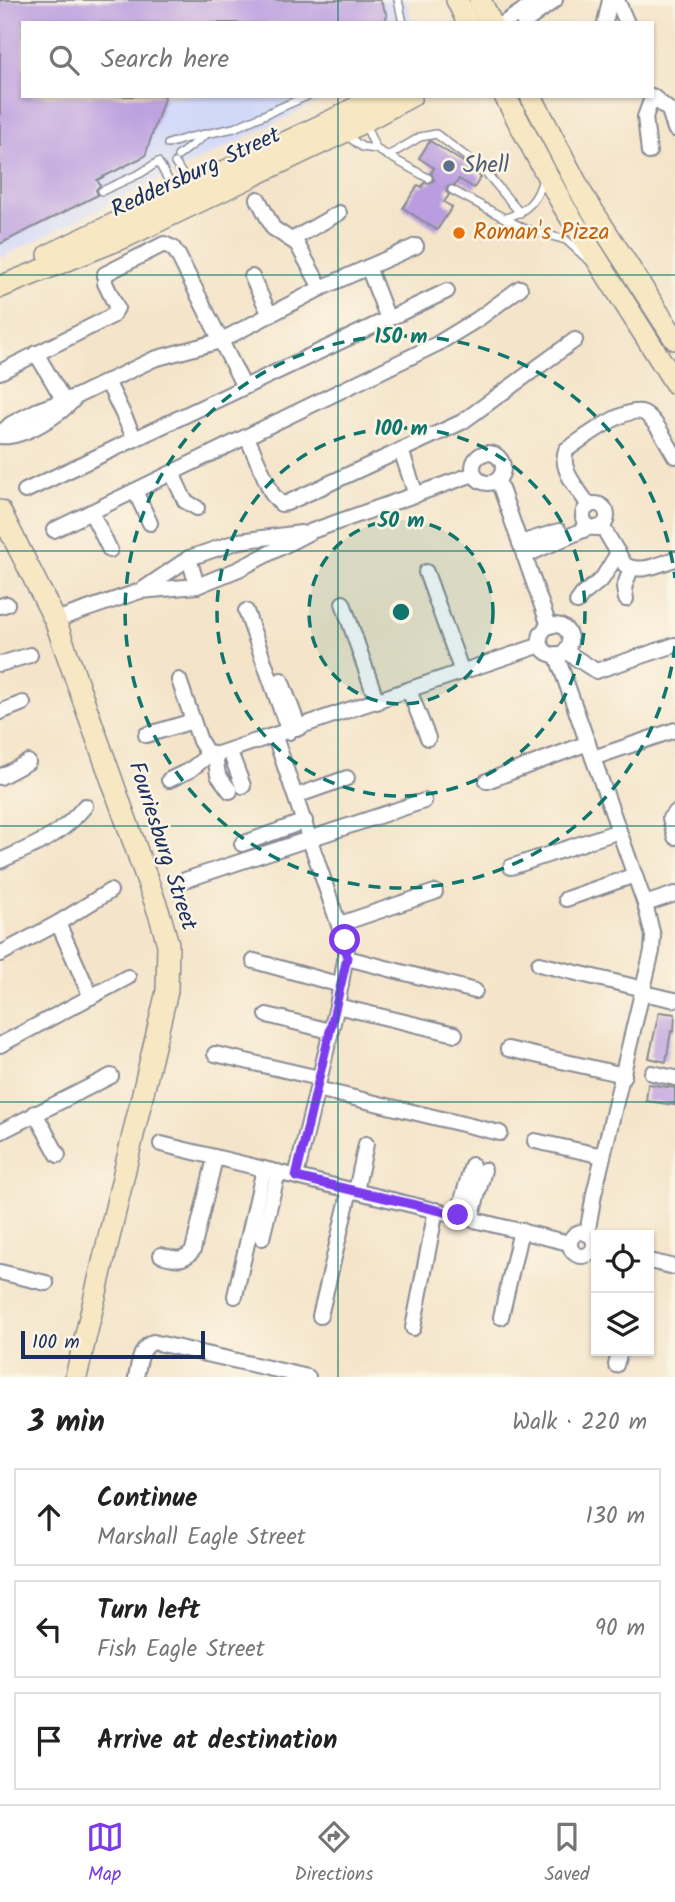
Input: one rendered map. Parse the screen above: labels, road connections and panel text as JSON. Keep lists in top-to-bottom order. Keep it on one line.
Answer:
{"streets":{"street":["Reddersburg Street","Fouriesburg Street"]},"places":["Shell","Roman's Pizza"],"scale_bar":"100 m","page":{"search":"Search here","scale":"100 m","heading":["3 min","Walk · 220 m"],"list":[["Continue","Marshall Eagle Street","130 m"],["Turn left","Fish Eagle Street","90 m"],"Arrive at destination"],"nav":["Map","Directions","Saved"]},"rings":["150 m","100 m","50 m"]}
